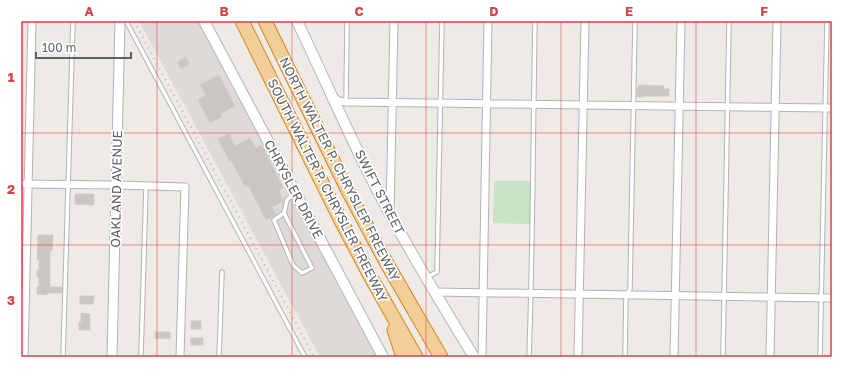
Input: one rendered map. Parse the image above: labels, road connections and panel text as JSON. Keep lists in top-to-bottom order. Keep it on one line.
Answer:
{"streets":{"highway":["NORTH WALTER P. CHRYSLER FREEWAY","SOUTH WALTER P. CHRYSLER FREEWAY"],"main road":["CHRYSLER DRIVE","SWIFT STREET"],"street":["OAKLAND AVENUE"]},"scale_bar":"100 m","grid":{"columns":["A","B","C","D","E","F"],"rows":["1","2","3"]}}
